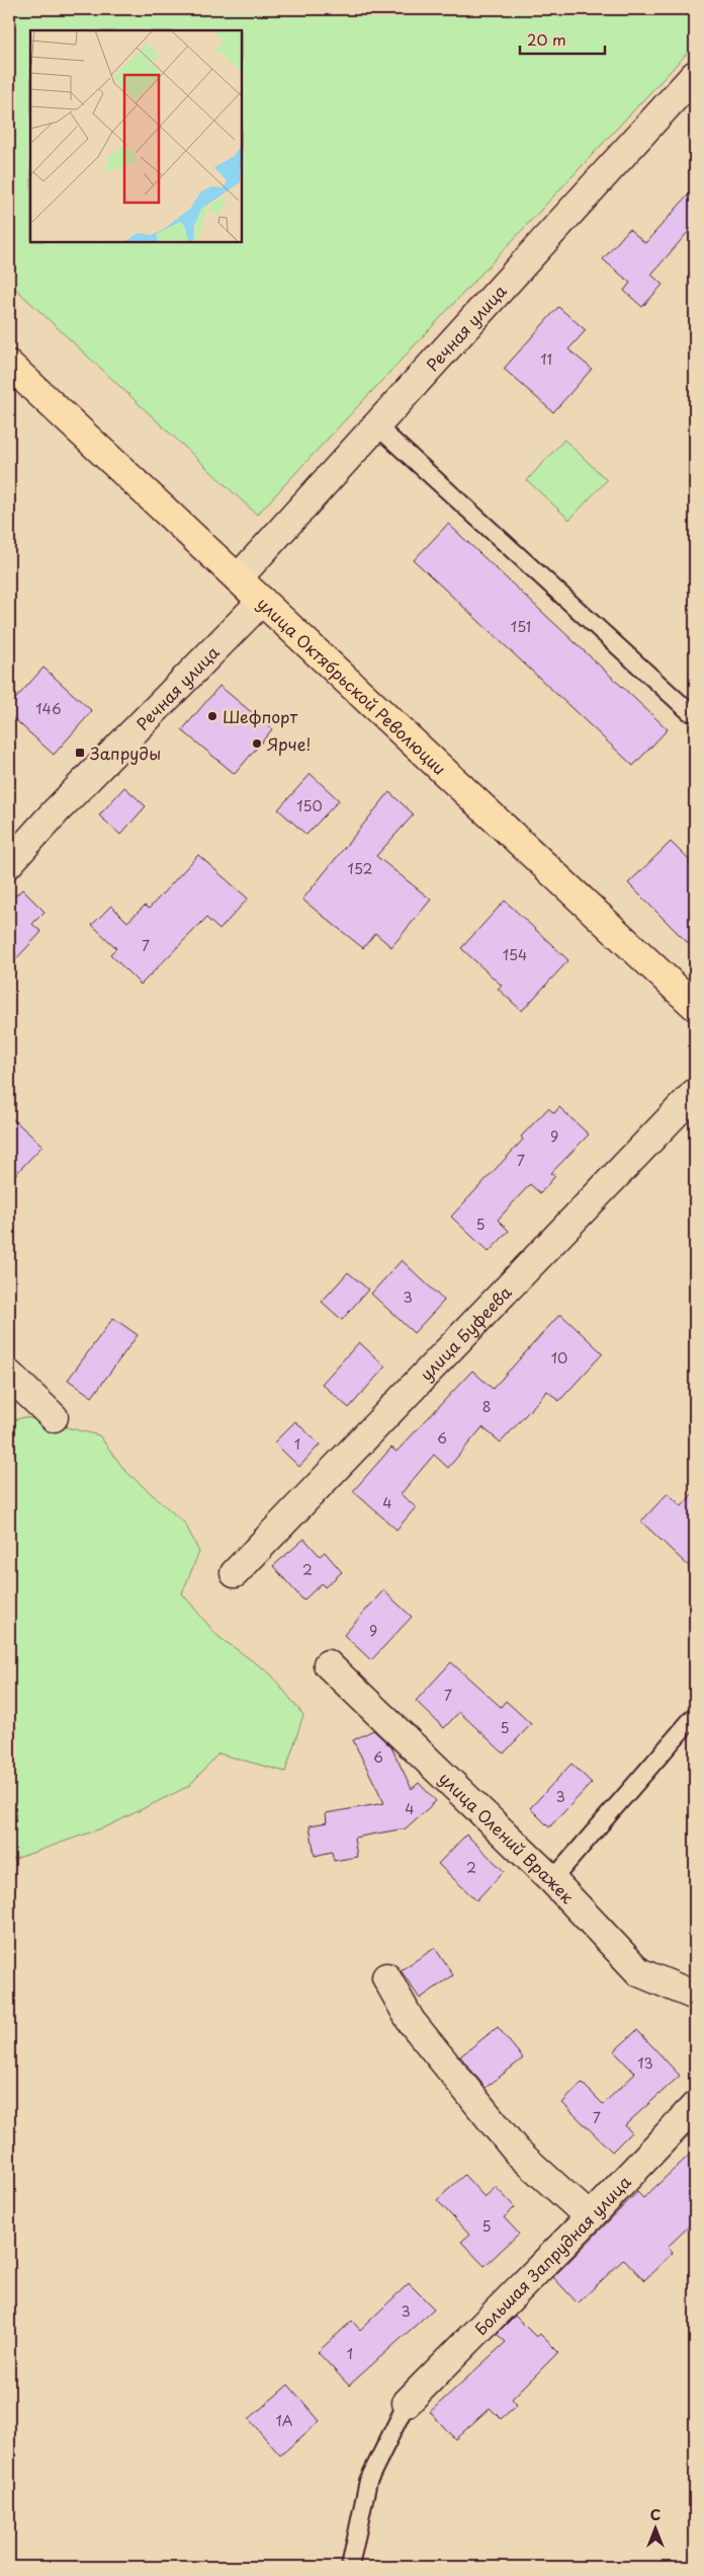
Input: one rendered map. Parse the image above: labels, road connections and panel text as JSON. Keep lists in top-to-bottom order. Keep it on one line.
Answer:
{"streets":{"main road":["улица Октябрьской Революции"],"street":["Речная улица","улица Буфеева","улица Олений Вражек","Большая Запрудная улица"]},"crossings":[["Речная улица","улица Октябрьской Революции"]],"places":{"other":["Шефпорт","Ярче!"],"transit":["Запруды"]},"house_numbers":["11","151","146","150","152","7","154","9","7","5","3","10","8","6","1","4","2","9","7","5","6","3","4","2","13","7","5","3","1","1А"],"scale_bar":"20 m","north":"top"}
